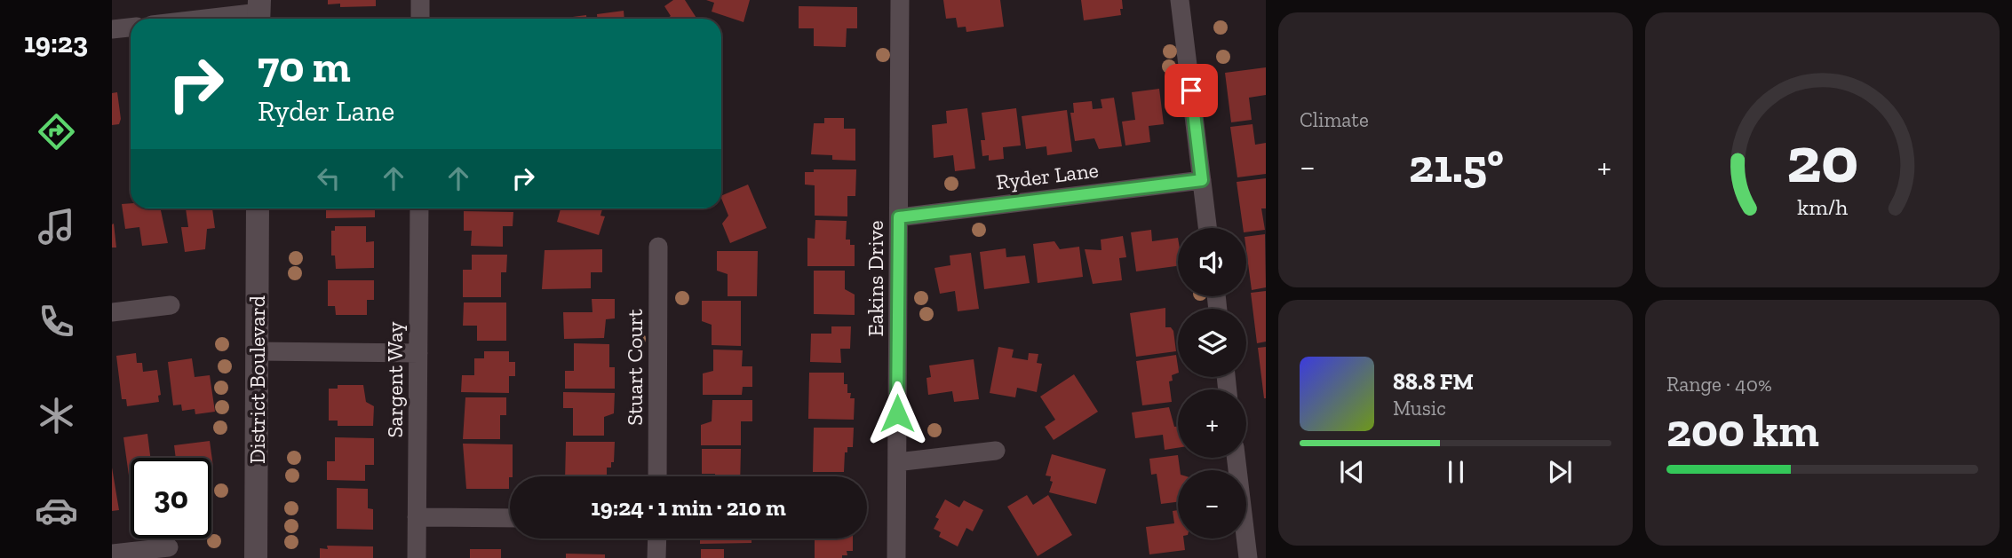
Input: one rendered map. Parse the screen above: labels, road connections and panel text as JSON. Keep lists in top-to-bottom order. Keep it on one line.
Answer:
{"streets":{"street":["Ryder Lane","Eakins Drive","Stuart Court","District Boulevard","Sargent Way"]},"crossings":[["Ryder Lane","Eakins Drive"]],"page":{"tabs":"19:23","tile":["Climate",["Range · 40%","200 km"]],"turn":["70 m","Ryder Lane"],"heat":["−","21.5°","+"],"map_buttons":["+","−"],"song":["88.8 FM","Music"],"limit":"30","trip":"19:24 · 1 min · 210 m","gauge":["20","km/h"]}}
